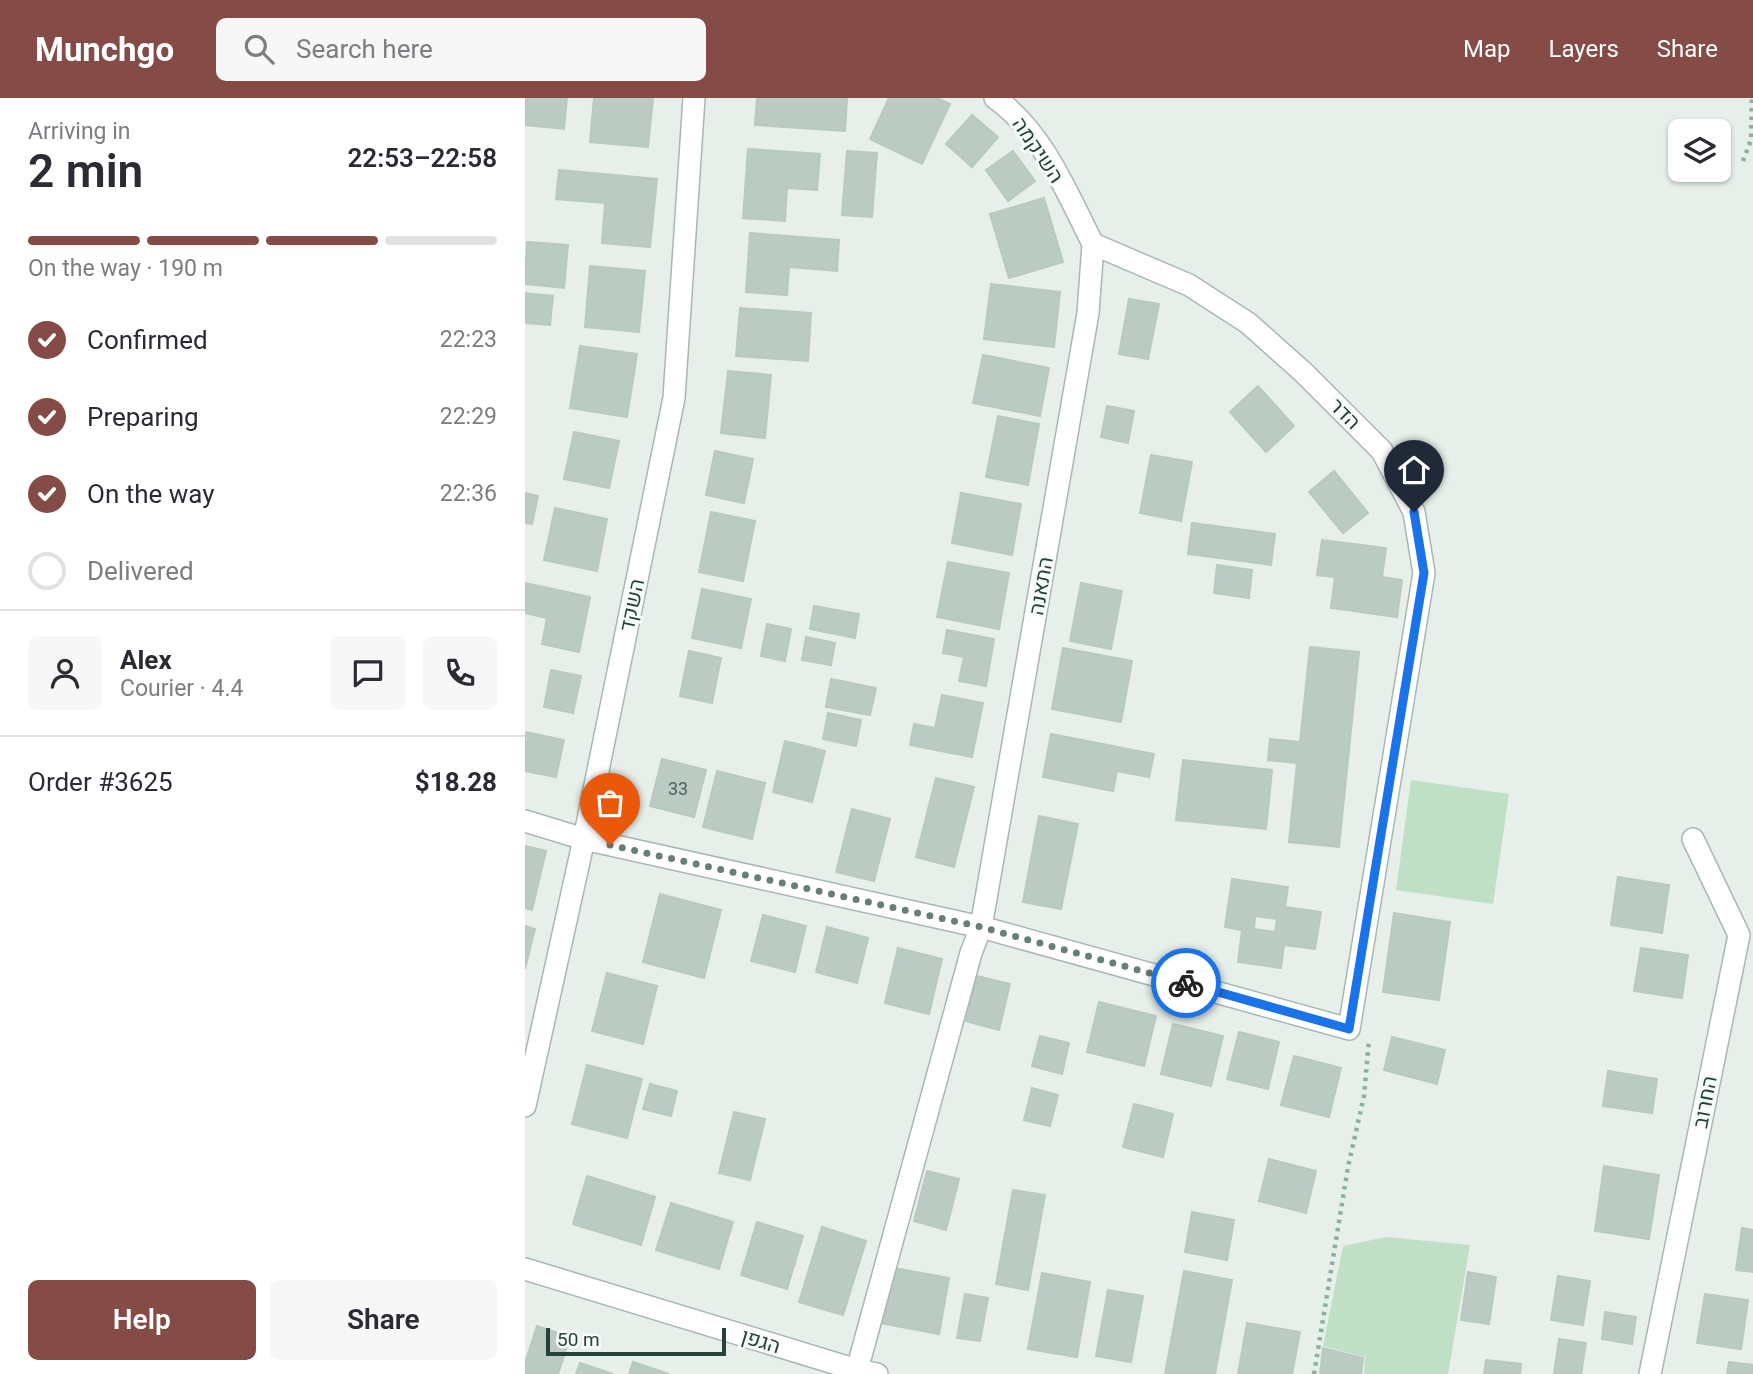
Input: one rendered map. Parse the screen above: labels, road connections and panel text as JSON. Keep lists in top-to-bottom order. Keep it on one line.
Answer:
{"streets":{"street":["השיקמה","הדר","התאנה","השקד","החרוב","הגפן"]},"crossings":[["השיקמה","הדר"],["השיקמה","התאנה"],["הדר","התאנה"],["התאנה","הגפן"]],"house_numbers":["33"],"scale_bar":"50 m","page":{"header":"Munchgo","search":"Search here","nav":["Map","Layers","Share"],"heading":["2 min","Arriving in","22:53–22:58"],"panel":["Alex","Courier · 4.4","Order #3625","$18.28"],"bar":"On the way · 190 m","list":[["Confirmed","22:23"],["Preparing","22:29"],["On the way","22:36"],"Delivered"],"buttons":["Help","Share"],"scale":"50 m"}}
